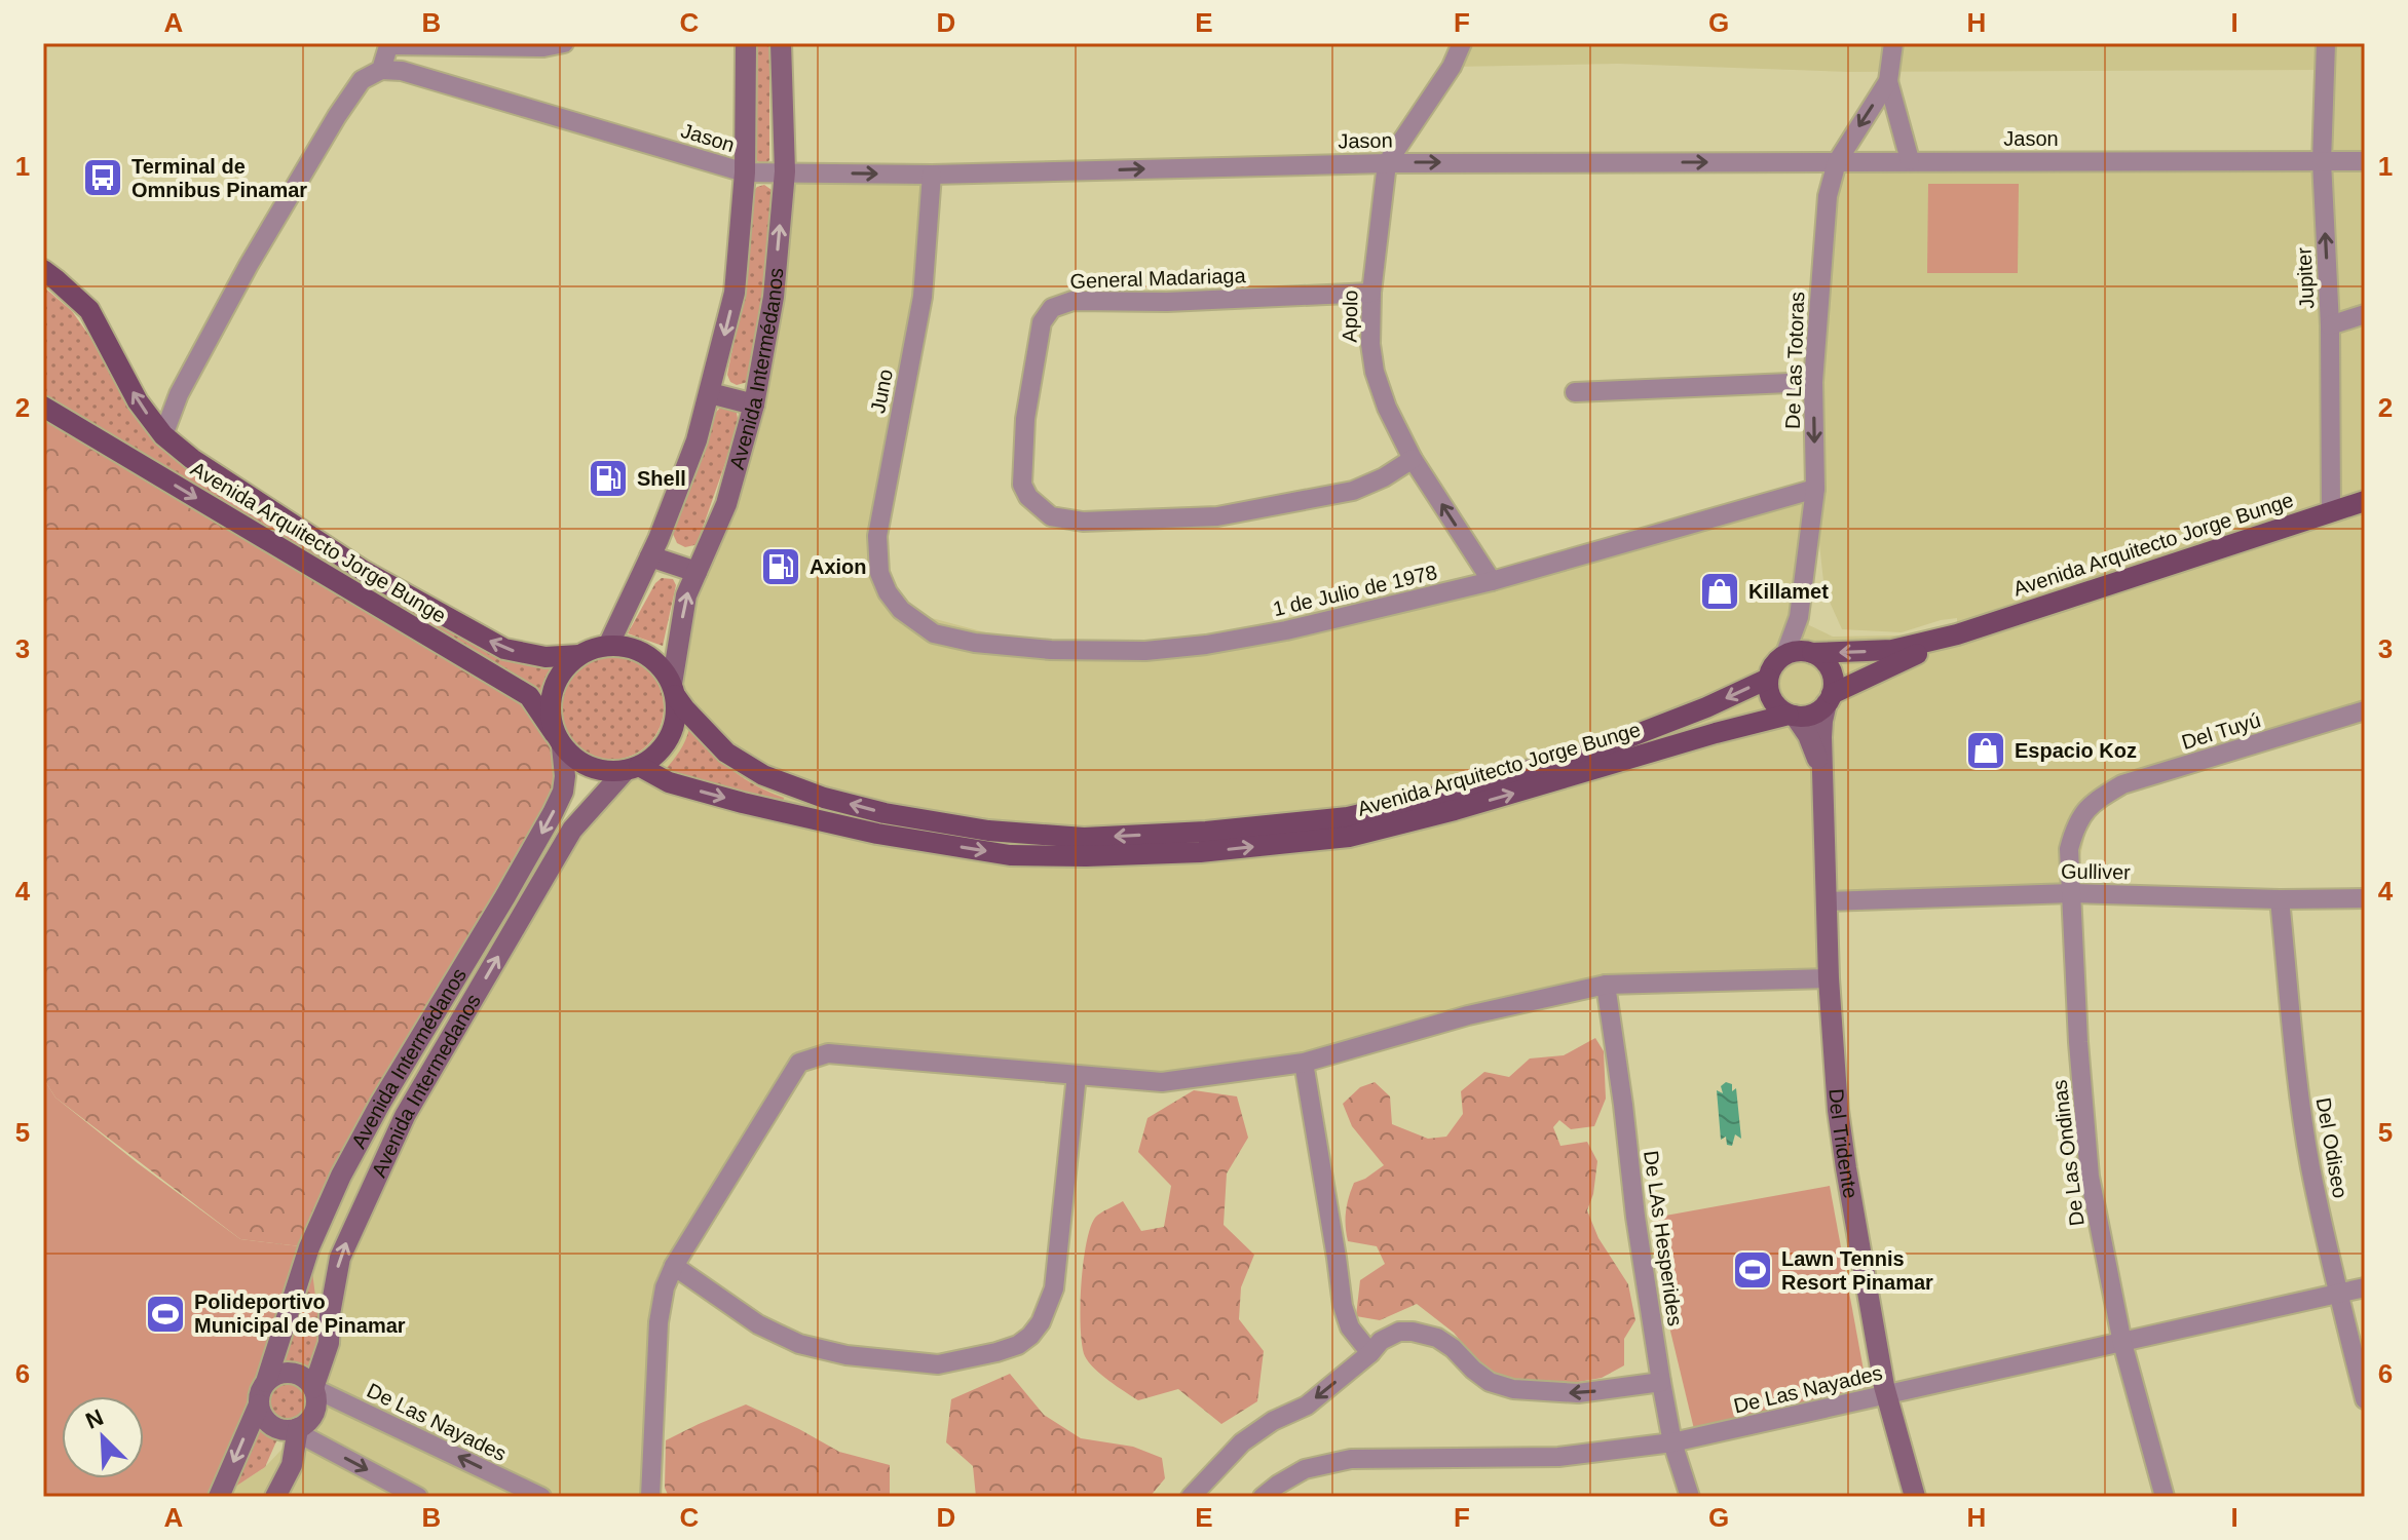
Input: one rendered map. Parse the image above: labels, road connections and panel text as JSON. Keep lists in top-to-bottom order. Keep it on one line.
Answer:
{"streets":{"main road":["Avenida Intermédanos","Avenida Arquitecto Jorge Bunge","Avenida Intermedanos","Del Tridente"],"street":["Jason","General Madariaga","Jupiter","Apolo","De Las Totoras","Juno","1 de Julio de 1978","Del Tuyú","Gulliver","Del Odiseo","De Las Ondinas","De LAs Hesperides","De Las Nayades"]},"crossings":[["Jason","Jupiter"],["Jason","Apolo"],["Jason","De Las Totoras"],["Jason","Avenida Intermédanos"],["Jason","Juno"],["General Madariaga","Apolo"],["Jupiter","Avenida Arquitecto Jorge Bunge"],["Apolo","1 de Julio de 1978"],["De Las Totoras","Avenida Arquitecto Jorge Bunge"],["De Las Totoras","1 de Julio de 1978"],["De Las Totoras","Del Tridente"],["Avenida Intermédanos","Avenida Arquitecto Jorge Bunge"],["Avenida Intermédanos","Avenida Intermedanos"],["Avenida Intermédanos","De Las Nayades"],["Juno","1 de Julio de 1978"],["Avenida Arquitecto Jorge Bunge","Avenida Intermedanos"],["Avenida Arquitecto Jorge Bunge","Del Tridente"],["Del Tuyú","De Las Ondinas"],["Gulliver","Del Tridente"],["Gulliver","Del Odiseo"],["Gulliver","De Las Ondinas"],["Avenida Intermedanos","De Las Nayades"],["Del Tridente","De Las Nayades"],["Del Odiseo","De Las Nayades"],["De Las Ondinas","De Las Nayades"],["De LAs Hesperides","De Las Nayades"]],"one_way":["Jason","Jupiter","Avenida Intermedanos"],"places":{"bus stop":["Terminal de Omnibus Pinamar"],"fuel station":["Shell","Axion"],"shop":["Killamet","Espacio Koz"],"sports":["Lawn Tennis Resort Pinamar","Polideportivo Municipal de Pinamar"]},"north":"top left","grid":{"columns":["A","B","C","D","E","F","G","H","I"],"rows":["1","2","3","4","5","6"]}}
